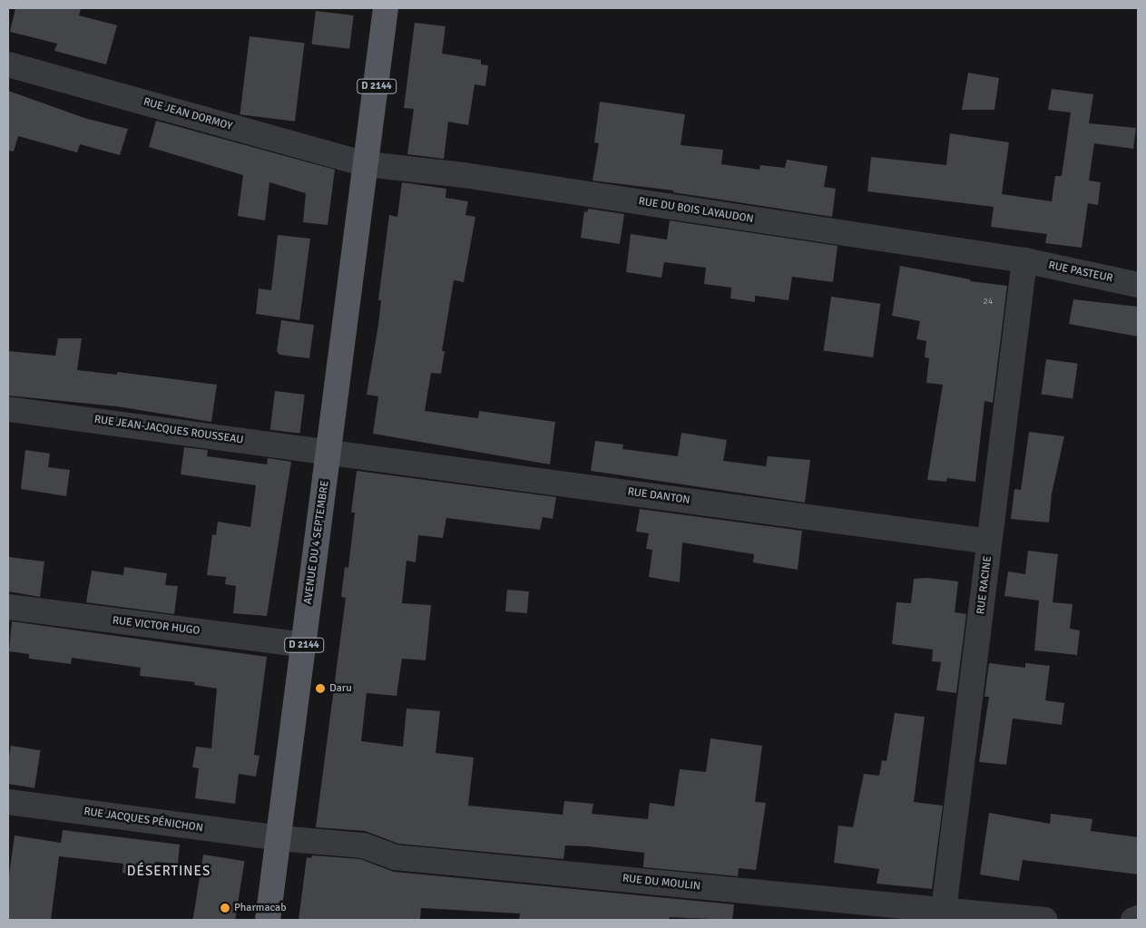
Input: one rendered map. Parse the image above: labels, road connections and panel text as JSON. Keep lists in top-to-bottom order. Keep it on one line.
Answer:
{"streets":{"main road":["D 2144","AVENUE DU 4 SEPTEMBRE"],"street":["RUE JEAN DORMOY","RUE DU BOIS LAYAUDON","RUE PASTEUR","RUE JEAN-JACQUES ROUSSEAU","RUE DANTON","RUE RACINE","RUE VICTOR HUGO","RUE JACQUES PÉNICHON","RUE DU MOULIN"]},"crossings":[["D 2144","RUE JEAN DORMOY"],["D 2144","RUE DU BOIS LAYAUDON"],["D 2144","AVENUE DU 4 SEPTEMBRE"],["RUE JEAN DORMOY","RUE DU BOIS LAYAUDON"],["RUE JEAN DORMOY","AVENUE DU 4 SEPTEMBRE"],["RUE DU BOIS LAYAUDON","RUE PASTEUR"],["RUE DU BOIS LAYAUDON","AVENUE DU 4 SEPTEMBRE"],["RUE DU BOIS LAYAUDON","RUE RACINE"],["RUE PASTEUR","RUE RACINE"],["RUE JEAN-JACQUES ROUSSEAU","RUE DANTON"],["RUE JEAN-JACQUES ROUSSEAU","AVENUE DU 4 SEPTEMBRE"],["RUE DANTON","AVENUE DU 4 SEPTEMBRE"],["RUE DANTON","RUE RACINE"],["AVENUE DU 4 SEPTEMBRE","RUE VICTOR HUGO"],["AVENUE DU 4 SEPTEMBRE","RUE JACQUES PÉNICHON"],["AVENUE DU 4 SEPTEMBRE","RUE DU MOULIN"],["RUE RACINE","RUE DU MOULIN"],["RUE JACQUES PÉNICHON","RUE DU MOULIN"]],"districts":["DÉSERTINES"],"places":["Daru","Pharmacab"],"house_numbers":["24"]}
